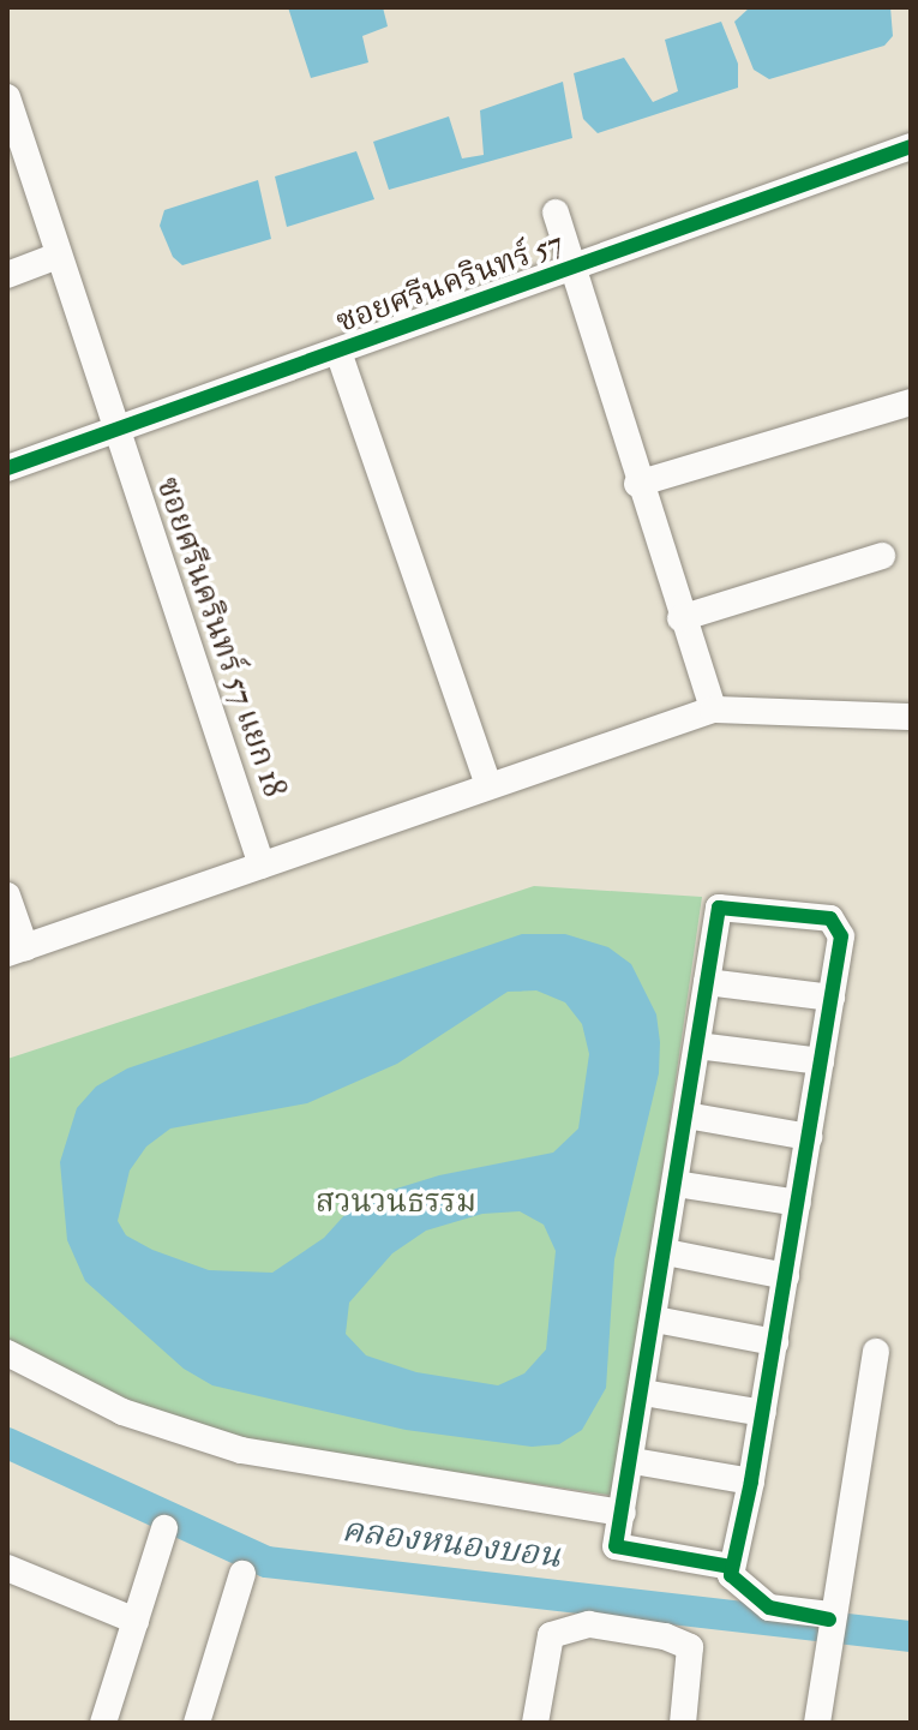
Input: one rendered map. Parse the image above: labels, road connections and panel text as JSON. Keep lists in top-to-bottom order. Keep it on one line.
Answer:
{"streets":{"street":["ซอยศรีนครินทร์ 57","ซอยศรีนครินทร์ 57 แยก 18"]},"crossings":[["ซอยศรีนครินทร์ 57","ซอยศรีนครินทร์ 57 แยก 18"]],"water":["คลองหนองบอน"],"parks":["สวนวนธรรม"]}
